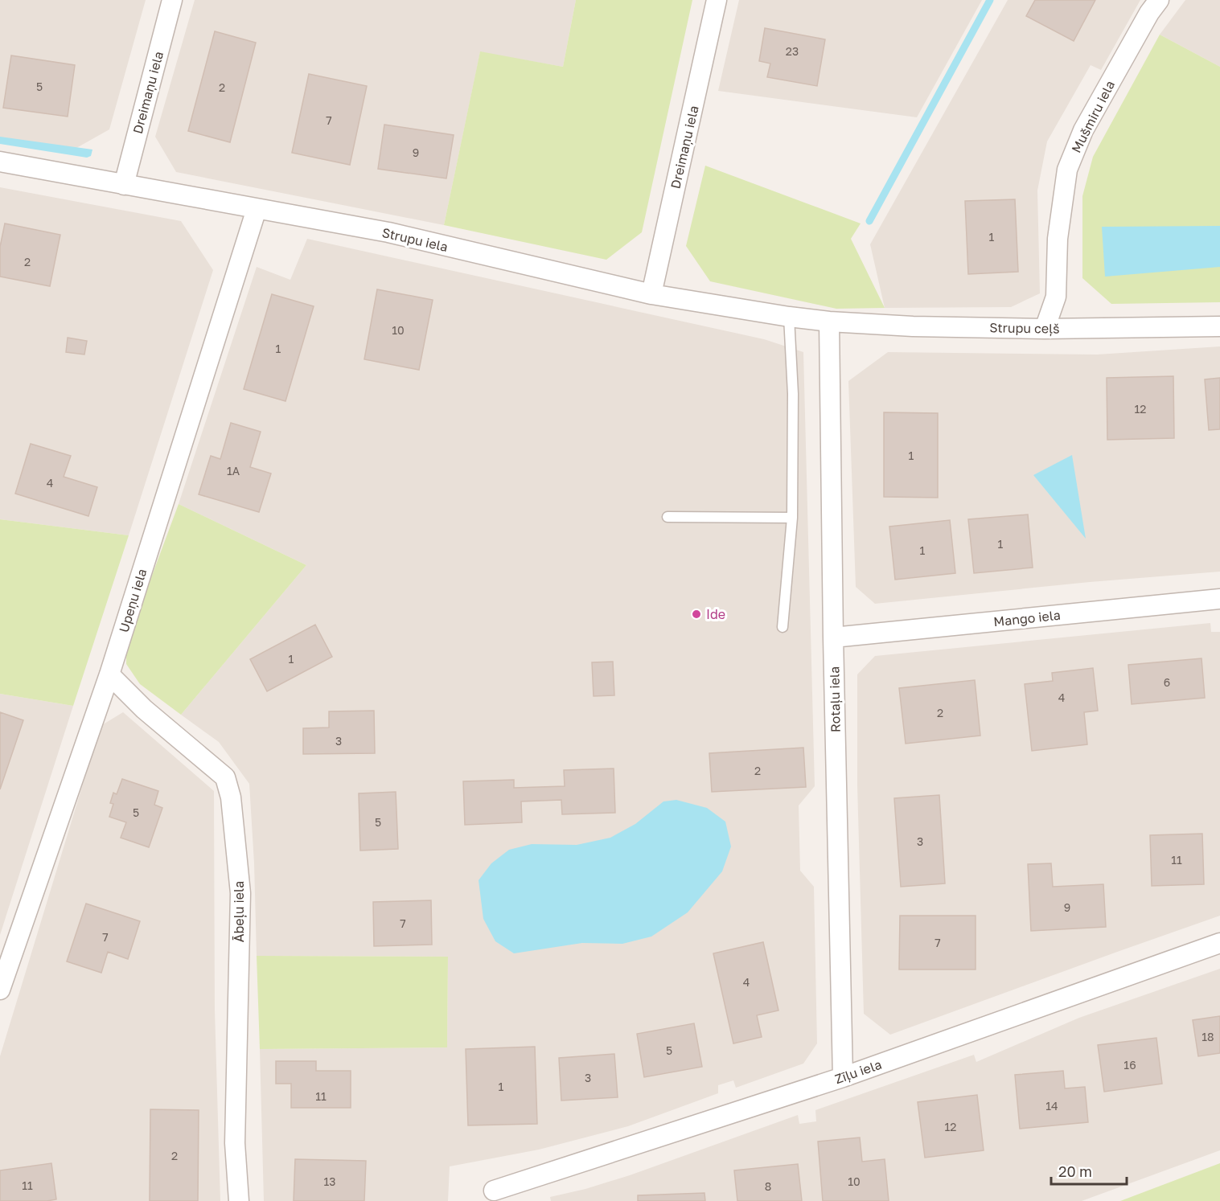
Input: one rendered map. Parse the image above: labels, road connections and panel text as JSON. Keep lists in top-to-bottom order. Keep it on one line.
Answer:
{"streets":{"street":["Dreimaņu iela","Mušmiru iela","Strupu iela","Strupu ceļš","Upeņu iela","Mango iela","Rotaļu iela","Ābeļu iela","Zīļu iela"]},"crossings":[["Dreimaņu iela","Strupu iela"],["Mušmiru iela","Strupu ceļš"],["Strupu iela","Strupu ceļš"],["Strupu iela","Upeņu iela"],["Strupu iela","Rotaļu iela"],["Strupu ceļš","Rotaļu iela"],["Upeņu iela","Ābeļu iela"],["Mango iela","Rotaļu iela"],["Rotaļu iela","Zīļu iela"]],"places":["Ide"],"house_numbers":["23","5","2","7","9","1","2","10","1","12","1","1A","4","1","1","1","6","4","2","3","2","5","5","3","11","9","7","7","7","4","18","5","16","3","1","11","14","12","2","13","10","11","8"],"scale_bar":"20 m"}
